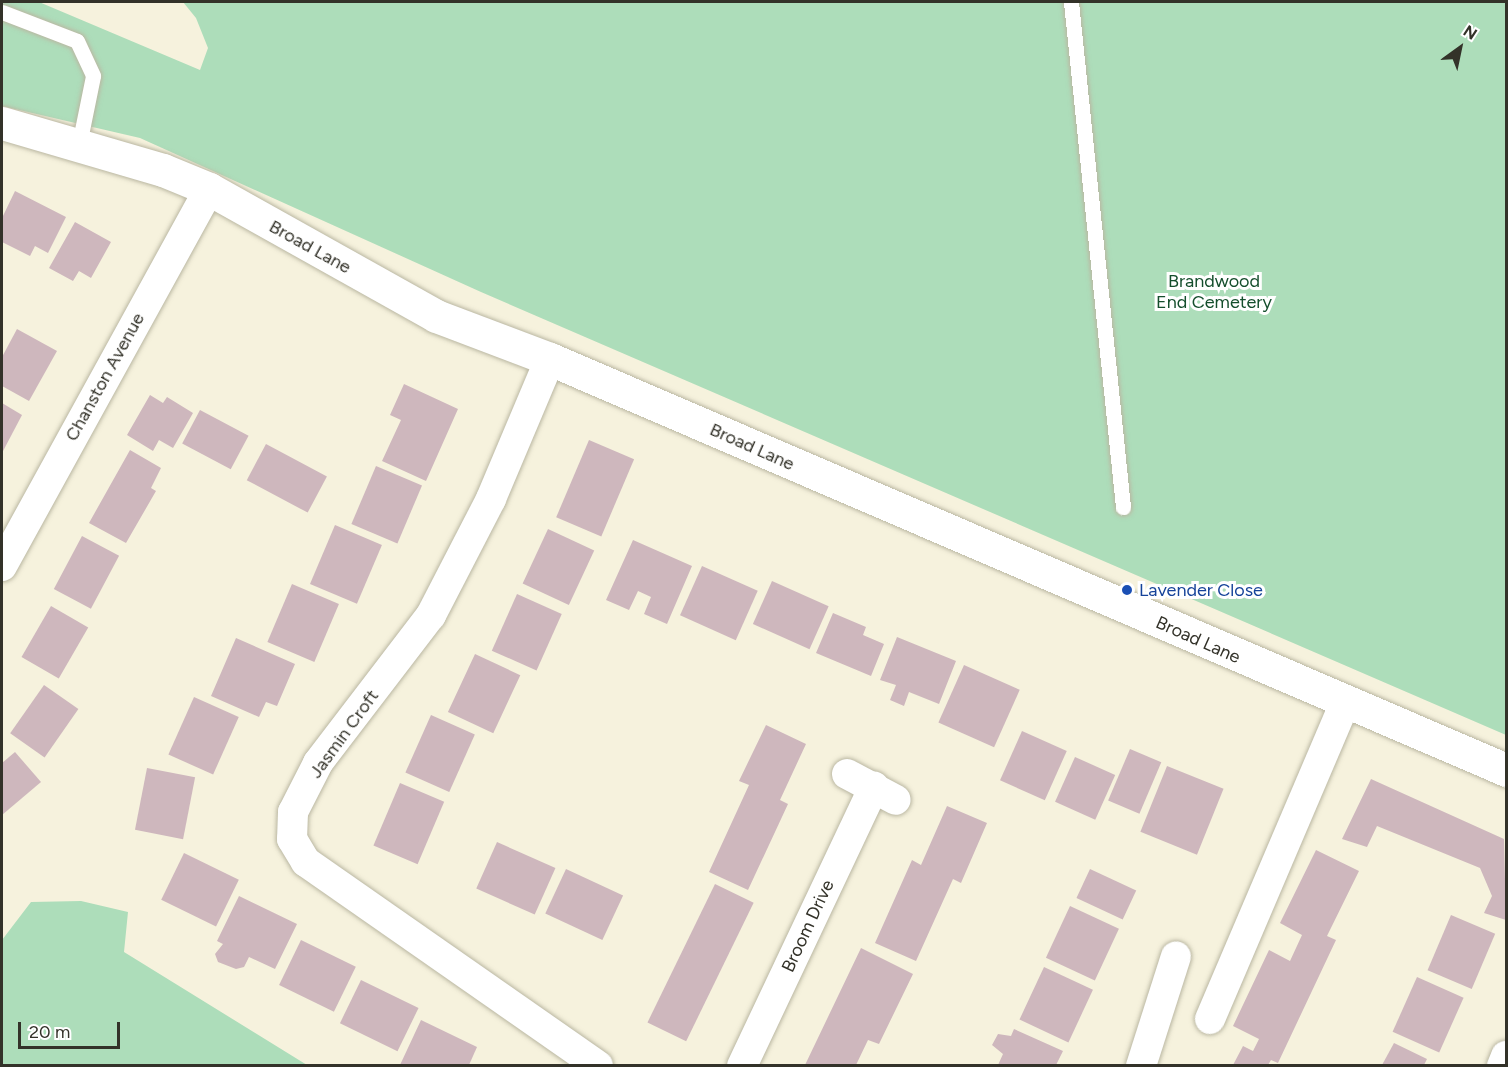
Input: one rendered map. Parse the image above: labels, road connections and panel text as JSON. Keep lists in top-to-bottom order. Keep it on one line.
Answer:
{"streets":{"street":["Broad Lane","Chanston Avenue","Jasmin Croft","Broom Drive"]},"crossings":[["Broad Lane","Chanston Avenue"],["Broad Lane","Jasmin Croft"]],"parks":["Brandwood End Cemetery"],"places":["Lavender Close"],"scale_bar":"20 m","north":"top right"}
